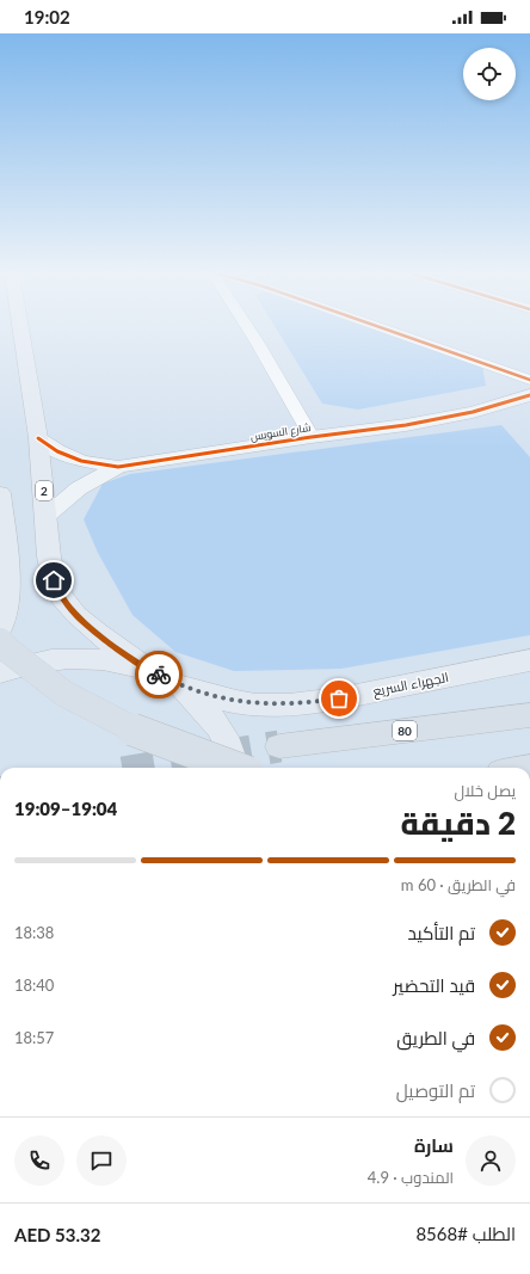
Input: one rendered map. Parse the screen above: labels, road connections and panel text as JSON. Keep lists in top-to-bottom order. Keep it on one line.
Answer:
{"streets":{"highway":["80"],"main road":["2","الجهراء السريع"],"street":["شارع السويس"]},"crossings":[["شارع السويس","2"]],"page":{"status":"19:02","heading":["2 دقيقة","يصل خلال","19:04–19:09"],"panel":["سارة","المندوب · 4.9","الطلب #8568","AED 53.32"],"bar":"في الطريق · 60 m","list":[["تم التأكيد","18:38"],["قيد التحضير","18:40"],["في الطريق","18:57"],"تم التوصيل"]}}
